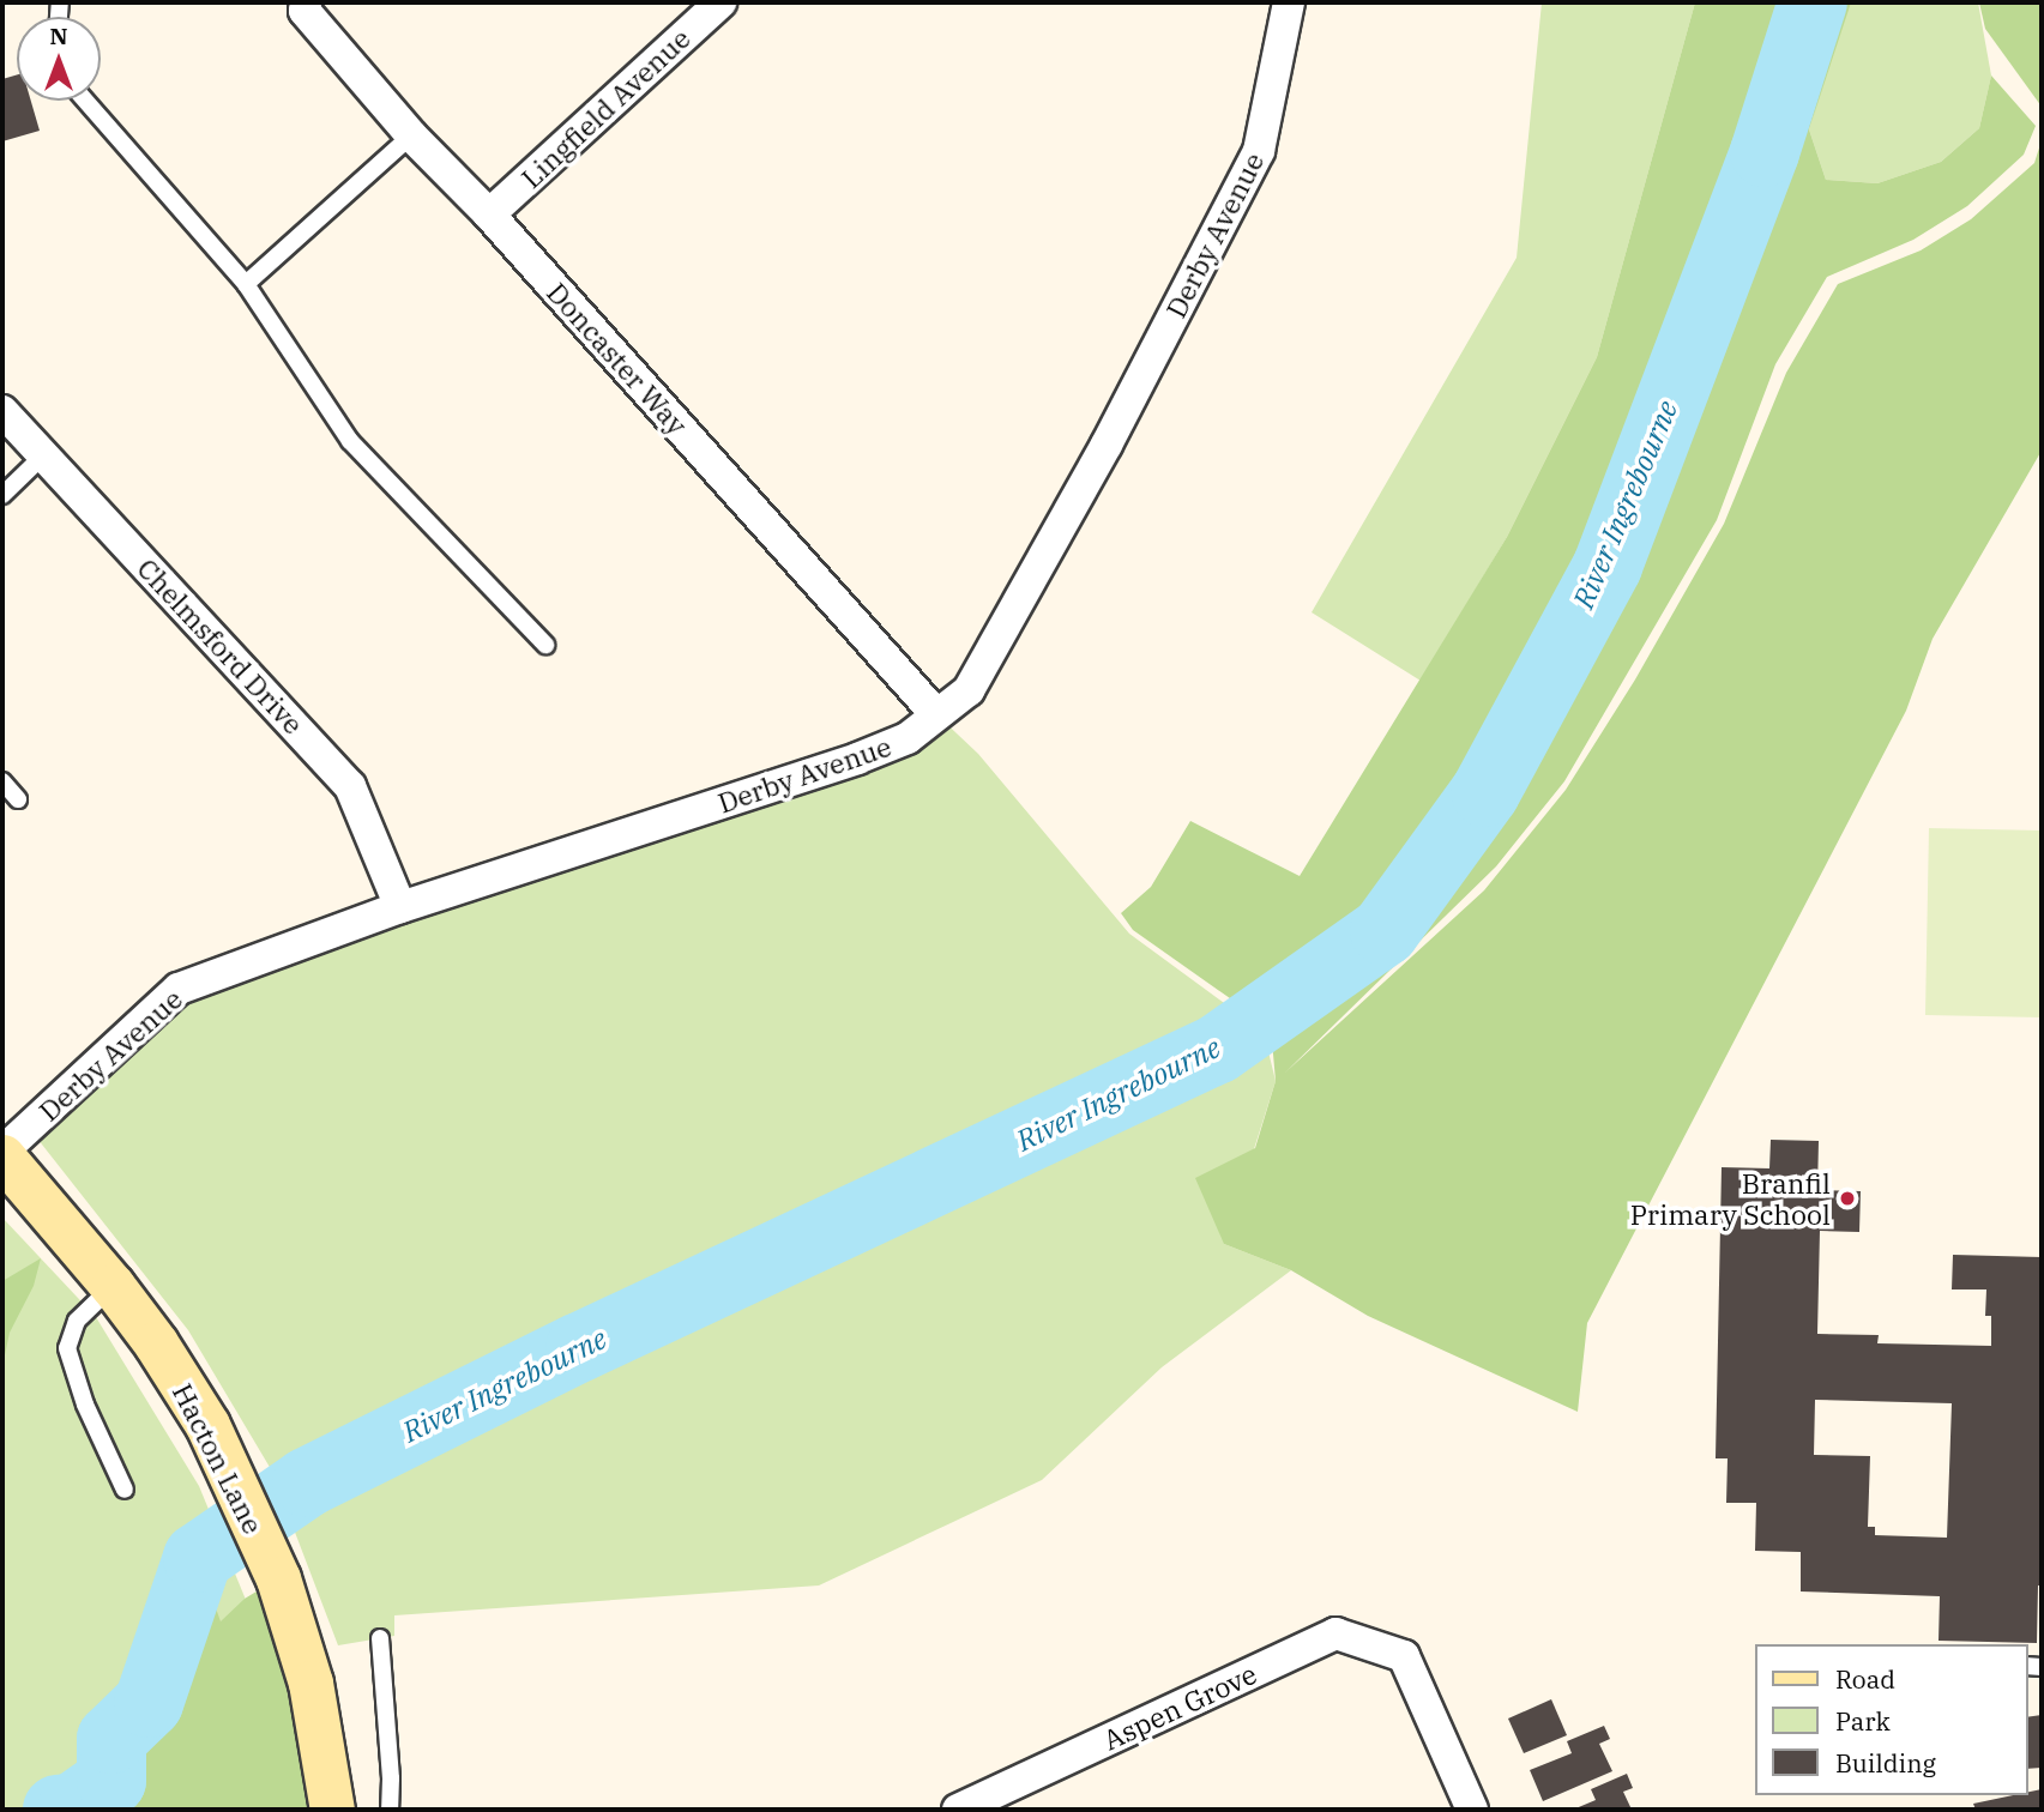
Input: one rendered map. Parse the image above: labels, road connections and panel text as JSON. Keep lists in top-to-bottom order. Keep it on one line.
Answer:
{"streets":{"street":["Lingfield Avenue","Derby Avenue","Doncaster Way","Chelmsford Drive","Hacton Lane","Aspen Grove"]},"crossings":[["Lingfield Avenue","Doncaster Way"],["Derby Avenue","Doncaster Way"],["Derby Avenue","Chelmsford Drive"],["Derby Avenue","Hacton Lane"]],"water":["River Ingrebourne"],"places":["Branfil Primary School"],"legend":["Road","Park","Building"],"north":"top"}
